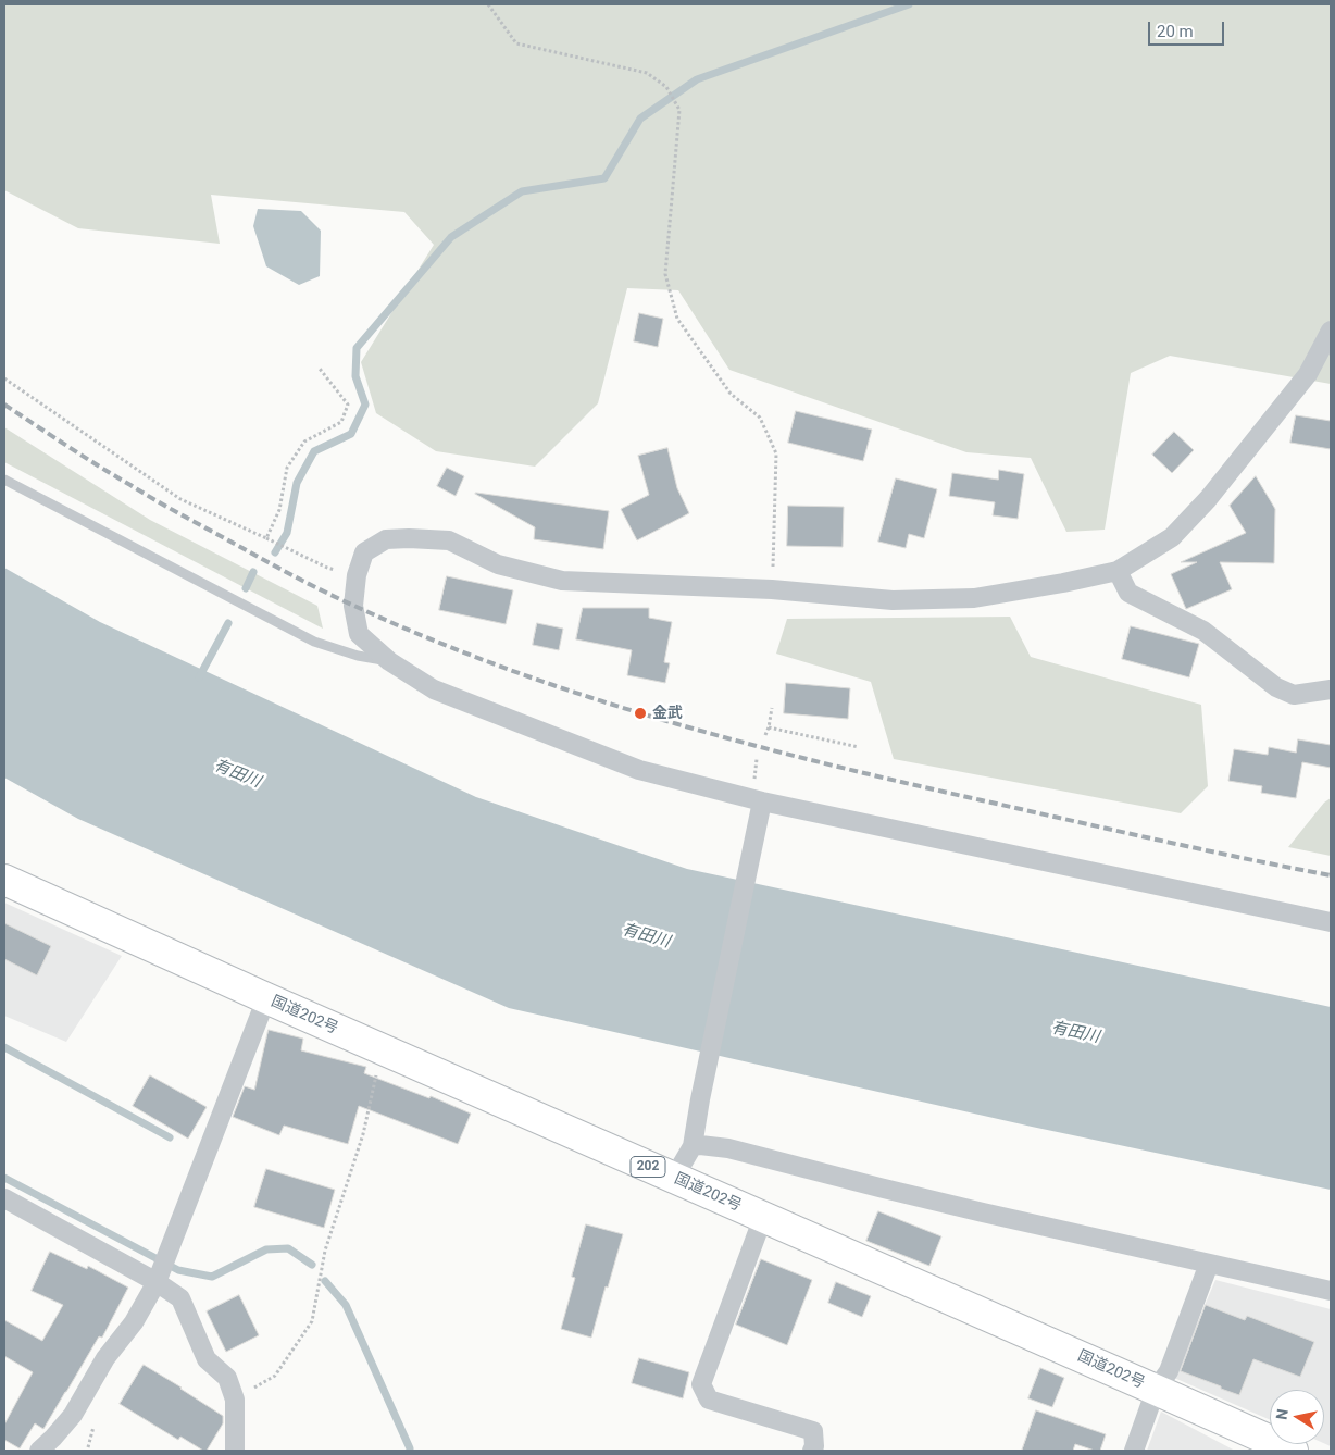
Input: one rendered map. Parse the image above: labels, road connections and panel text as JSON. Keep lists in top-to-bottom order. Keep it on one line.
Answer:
{"streets":{"highway":["国道202号","202"]},"water":["有田川"],"places":["金武"],"scale_bar":"20 m","north":"left"}
